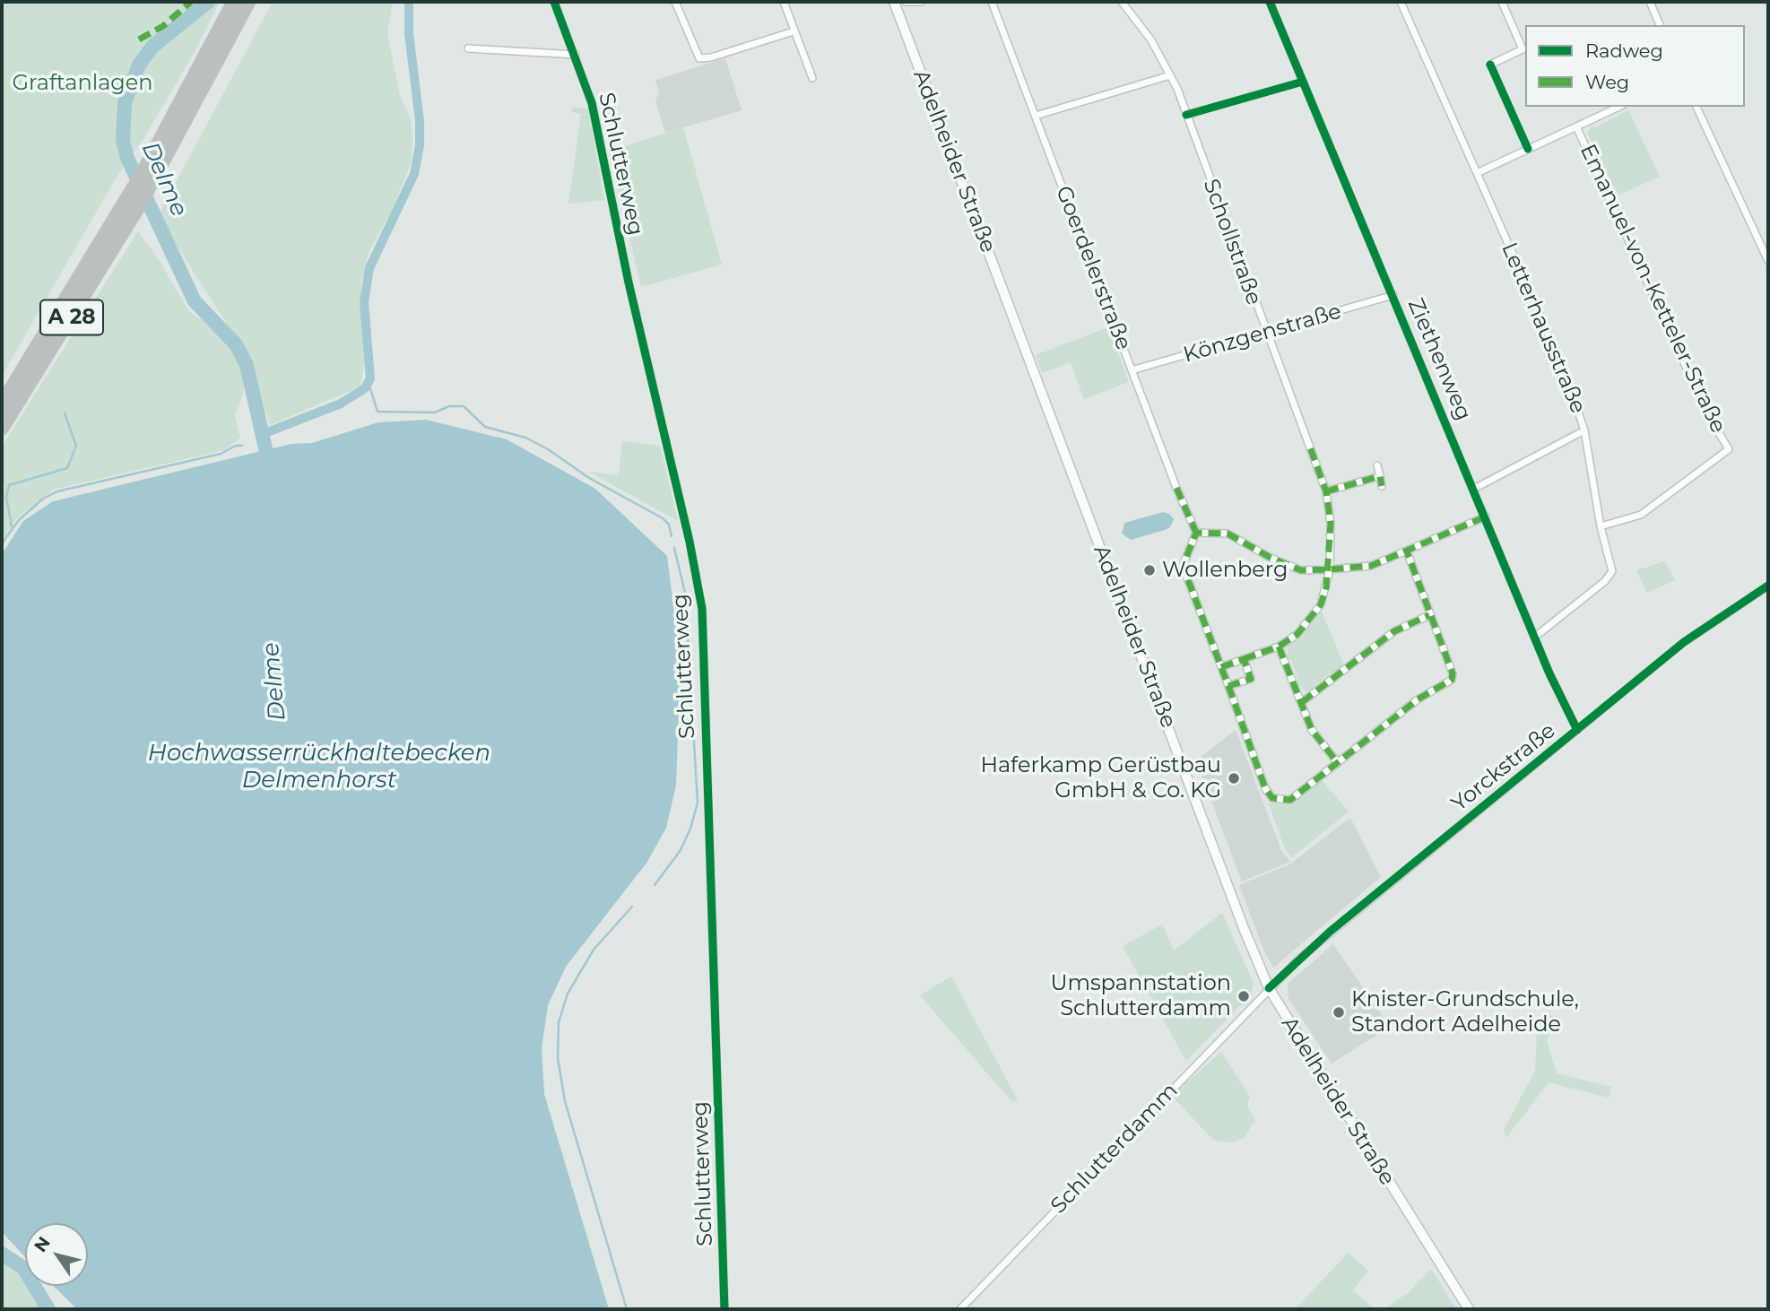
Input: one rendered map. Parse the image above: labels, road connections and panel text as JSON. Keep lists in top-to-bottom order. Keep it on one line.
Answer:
{"streets":{"highway":["A 28"],"main road":["Adelheider Straße"],"street":["Schlutterweg","Schollstraße","Goerdelerstraße","Emanuel-von-Ketteler-Straße","Letterhausstraße","Könzgenstraße","Ziethenweg","Yorckstraße","Schlutterdamm"]},"crossings":[["Adelheider Straße","Yorckstraße"],["Adelheider Straße","Schlutterdamm"],["Schollstraße","Könzgenstraße"],["Goerdelerstraße","Könzgenstraße"],["Emanuel-von-Ketteler-Straße","Letterhausstraße"],["Letterhausstraße","Ziethenweg"],["Könzgenstraße","Ziethenweg"],["Ziethenweg","Yorckstraße"],["Yorckstraße","Schlutterdamm"]],"water":["Delme","Hochwasserrückhaltebecken Delmenhorst"],"parks":["Graftanlagen"],"places":["Wollenberg","Haferkamp Gerüstbau GmbH & Co. KG","Umspannstation Schlutterdamm","Knister-Grundschule, Standort Adelheide"],"legend":["Radweg","Weg"],"north":"top left"}
